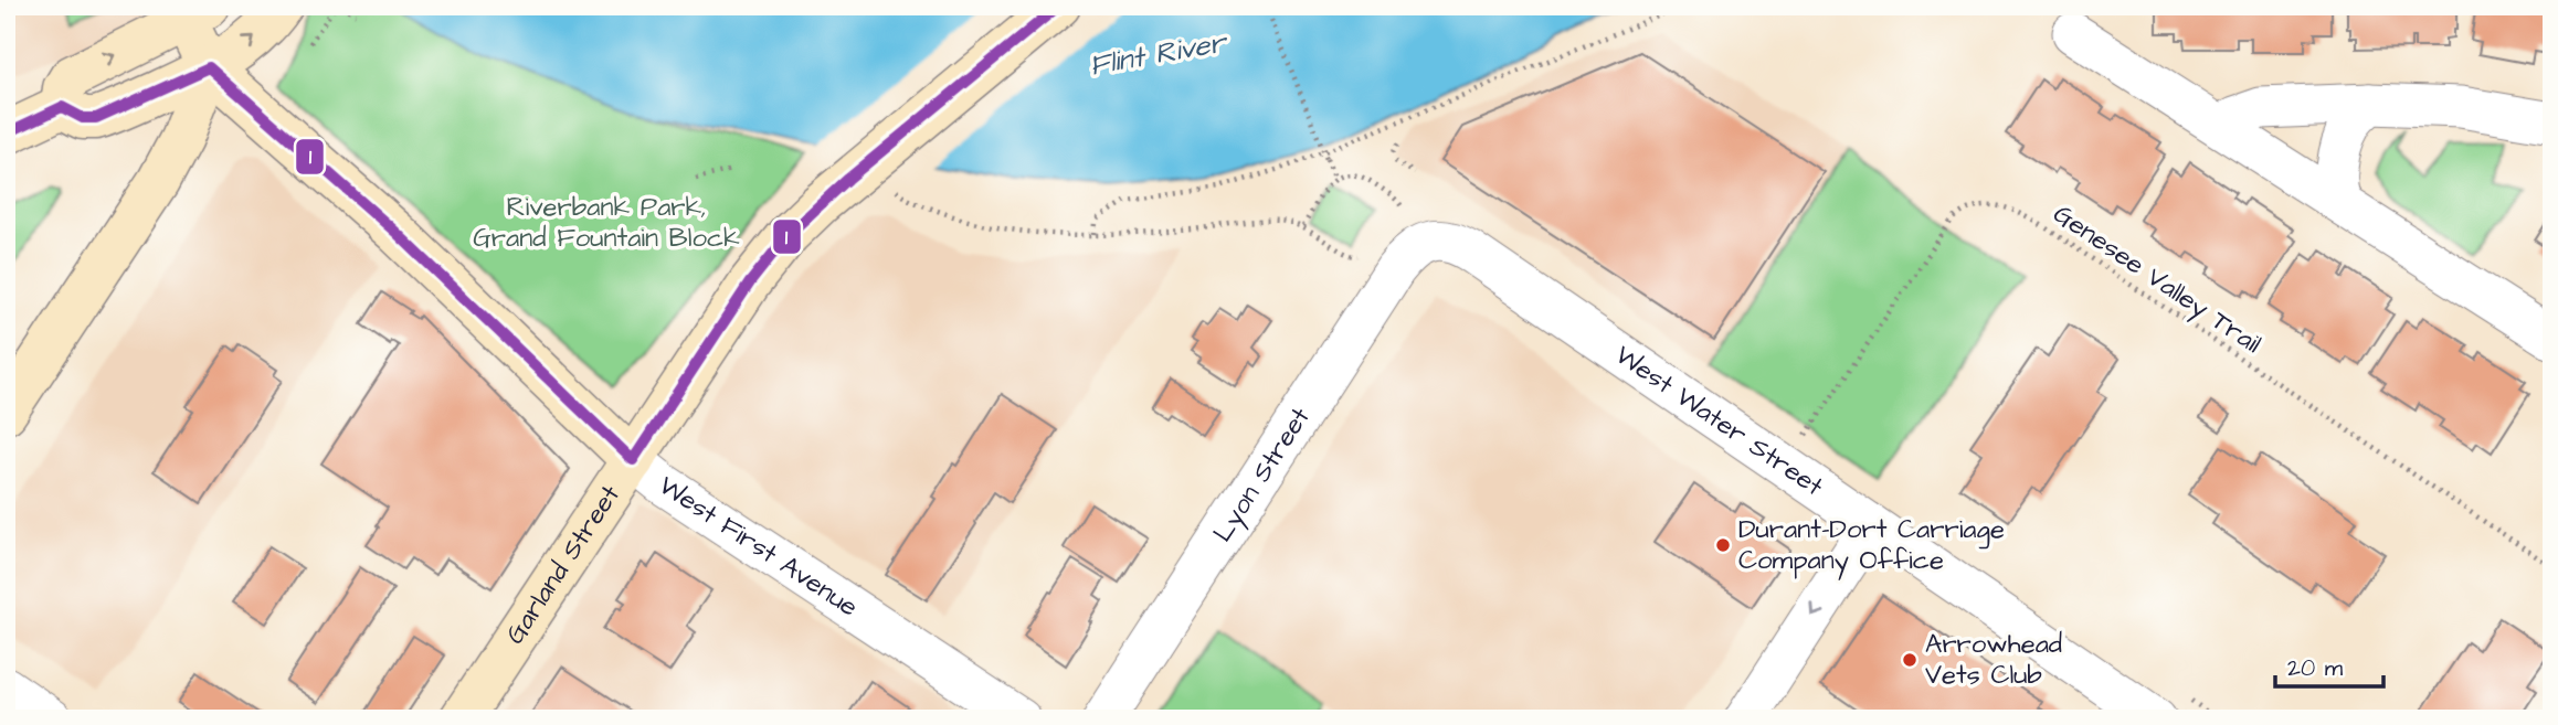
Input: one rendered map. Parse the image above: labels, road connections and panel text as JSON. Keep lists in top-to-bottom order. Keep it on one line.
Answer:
{"streets":{"street":["West Water Street","Lyon Street","West First Avenue","Garland Street"],"path":["Genesee Valley Trail"]},"crossings":[["West Water Street","Lyon Street"],["West First Avenue","Garland Street"]],"water":["Flint River"],"parks":["Riverbank Park, Grand Fountain Block"],"places":["Durant-Dort Carriage Company Office","Arrowhead Vets Club"],"lines":["transit line 1"],"scale_bar":"20 m"}
